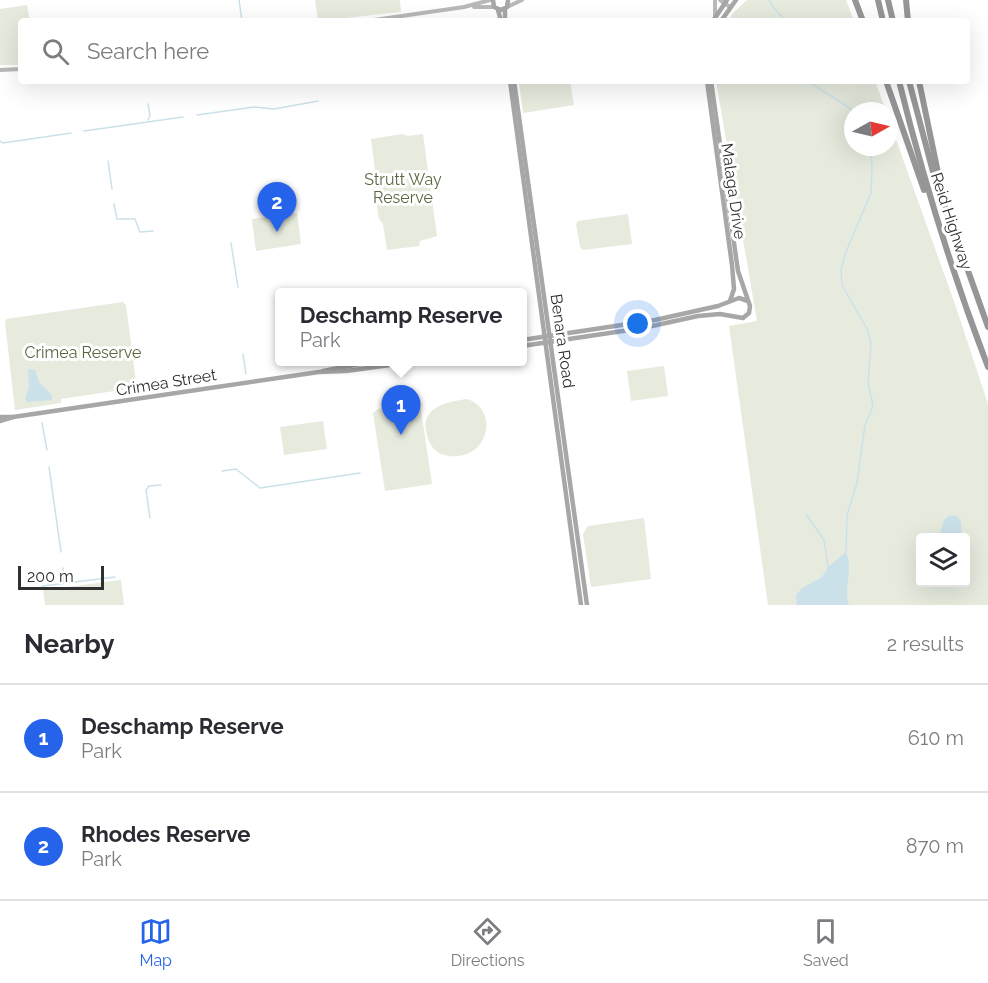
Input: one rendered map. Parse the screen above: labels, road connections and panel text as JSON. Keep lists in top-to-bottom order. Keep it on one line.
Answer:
{"streets":{"highway":["Reid Highway"],"main road":["Malaga Drive","Benara Road","Crimea Street"]},"parks":["Strutt Way Reserve","Crimea Reserve"],"scale_bar":"200 m","north":"right","page":{"search":"Search here","pins":["2","1"],"popup":["Deschamp Reserve","Park"],"scale":"200 m","heading":["Nearby","2 results"],"list":[{"mark":"1","name":"Deschamp Reserve","note":"Park","value":"610 m"},{"mark":"2","name":"Rhodes Reserve","note":"Park","value":"870 m"}],"nav":["Map","Directions","Saved"]}}
